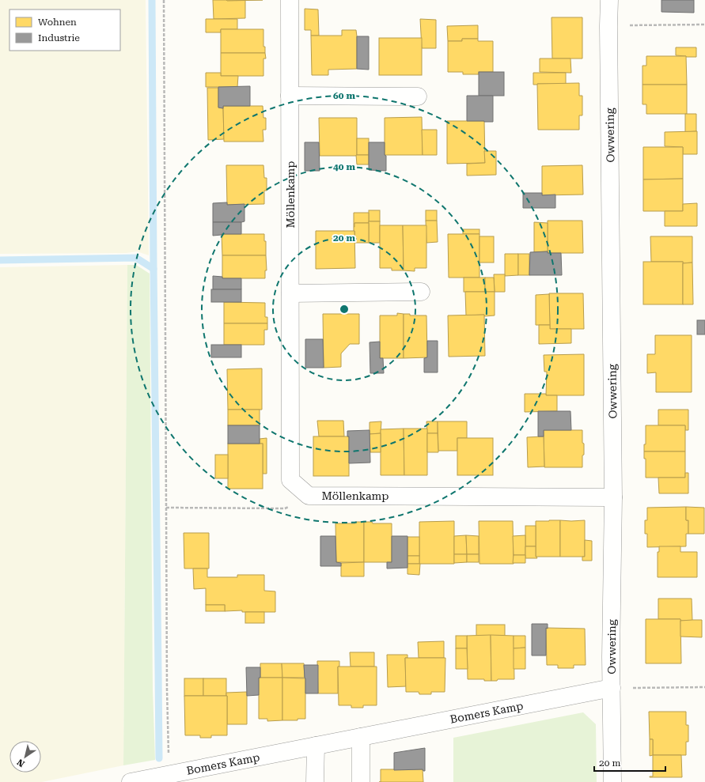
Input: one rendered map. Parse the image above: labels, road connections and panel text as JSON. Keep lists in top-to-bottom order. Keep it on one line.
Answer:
{"streets":{"street":["Owwering","Möllenkamp","Bomers Kamp"]},"crossings":[["Owwering","Möllenkamp"],["Owwering","Bomers Kamp"]],"legend":["Wohnen","Industrie"],"scale_bar":"20 m","north":"bottom left","rings":["60 m","40 m","20 m"]}
